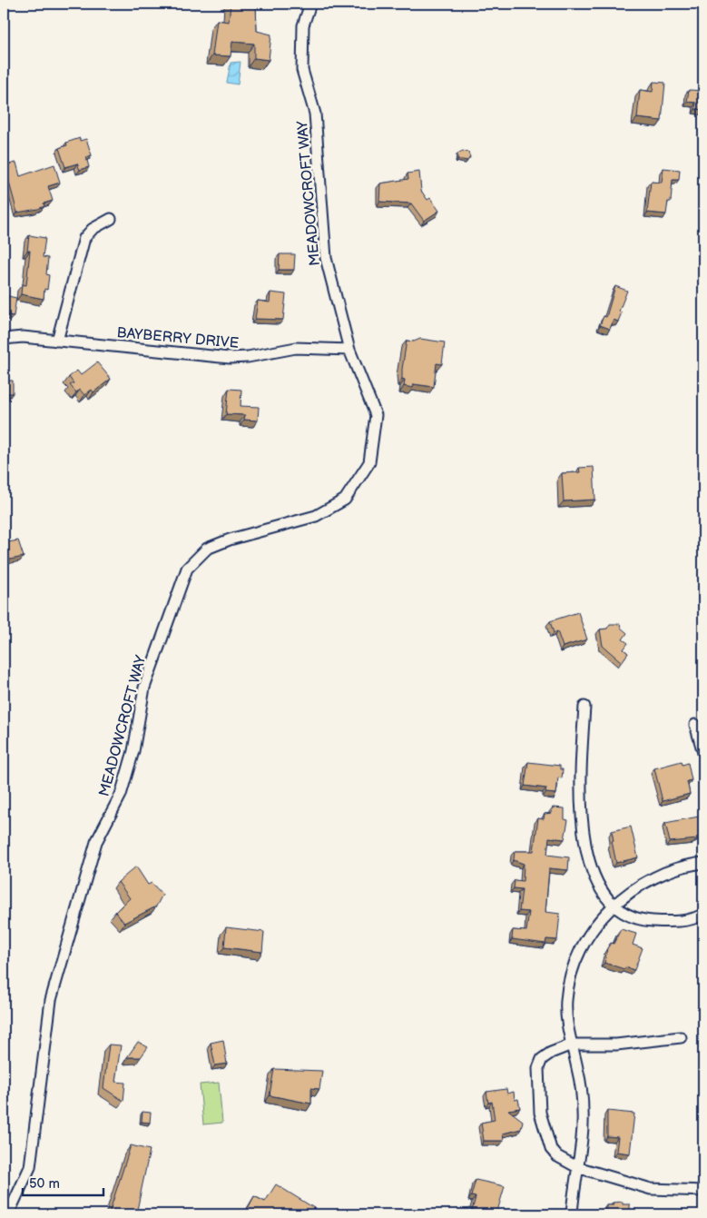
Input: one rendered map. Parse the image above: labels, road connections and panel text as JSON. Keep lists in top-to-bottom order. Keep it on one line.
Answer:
{"streets":{"street":["MEADOWCROFT WAY","BAYBERRY DRIVE"]},"crossings":[["MEADOWCROFT WAY","BAYBERRY DRIVE"]],"scale_bar":"50 m"}
